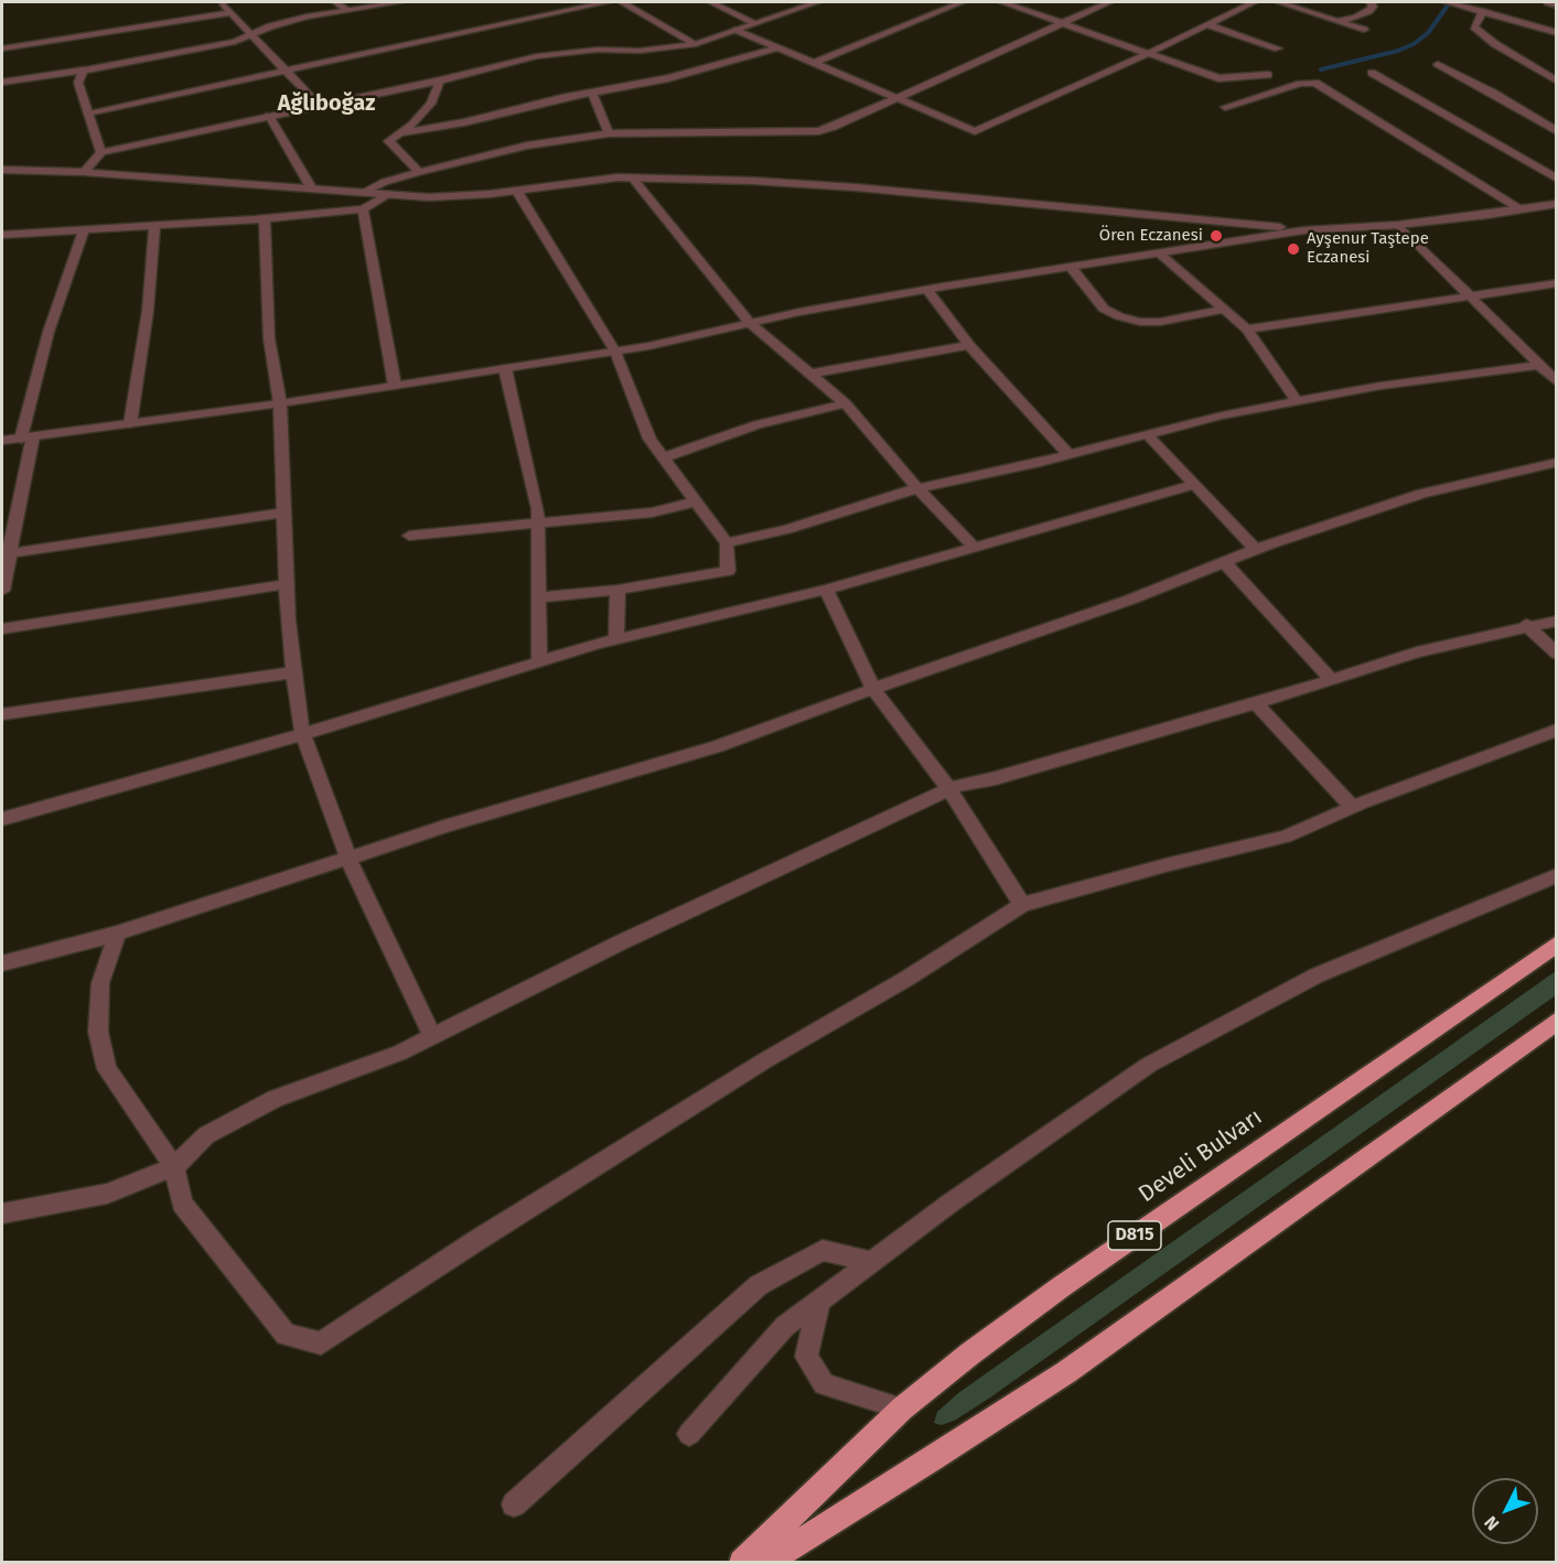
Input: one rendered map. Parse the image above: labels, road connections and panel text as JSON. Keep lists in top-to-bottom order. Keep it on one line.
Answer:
{"streets":{"highway":["Develi Bulvarı","D815"]},"districts":["Ağlıboğaz"],"places":["Ören Eczanesi","Ayşenur Taştepe Eczanesi"],"north":"bottom left"}
